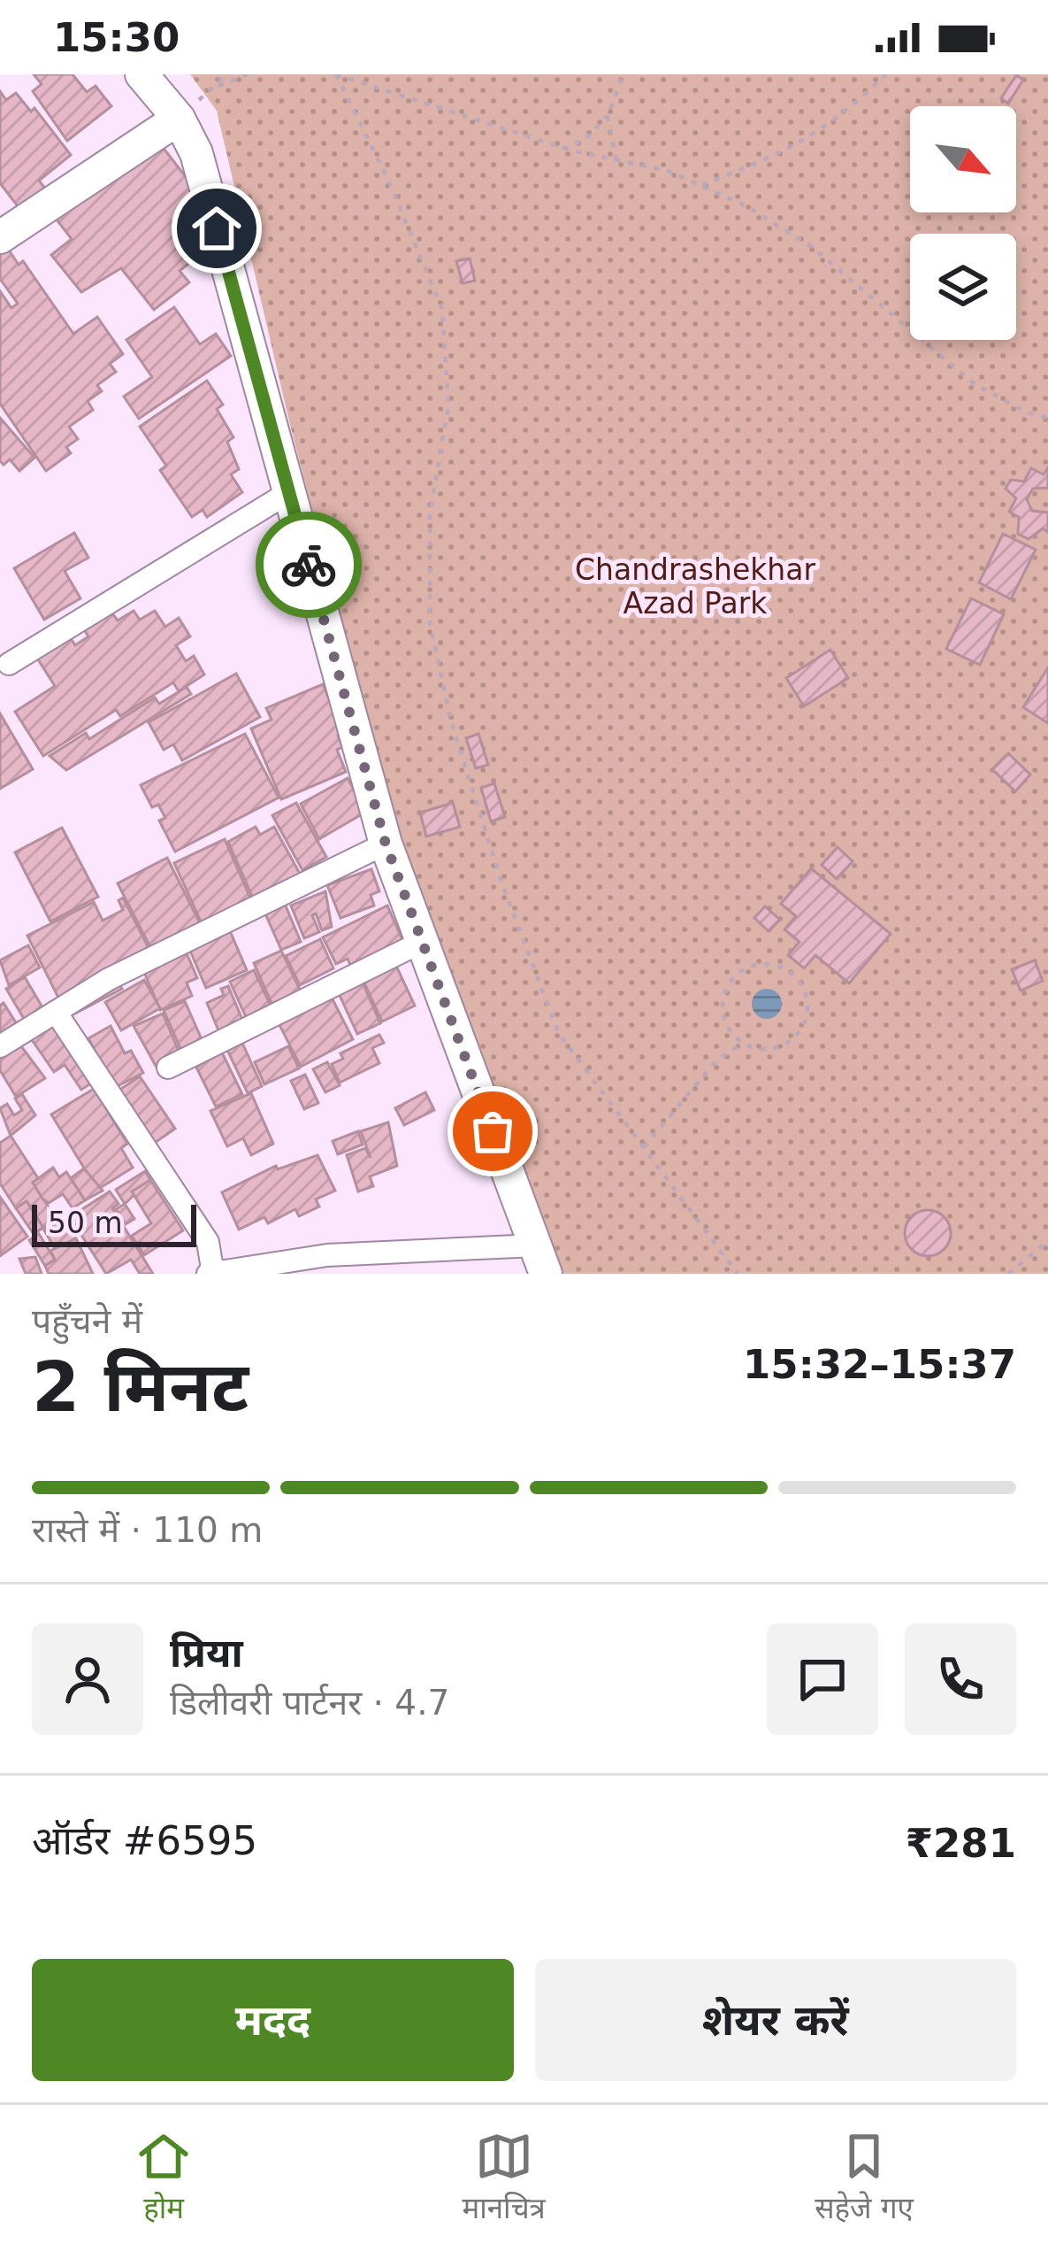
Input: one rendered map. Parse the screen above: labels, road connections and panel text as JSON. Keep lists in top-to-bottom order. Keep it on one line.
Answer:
{"parks":["Chandrashekhar Azad Park"],"scale_bar":"50 m","north":"bottom right","page":{"status":"15:30","scale":"50 m","heading":["2 मिनट","पहुँचने में","15:32–15:37"],"panel":["प्रिया","डिलीवरी पार्टनर · 4.7","ऑर्डर #6595","₹281"],"bar":"रास्ते में · 110 m","buttons":["मदद","शेयर करें"],"tabs":["होम","मानचित्र","सहेजे गए"]}}
